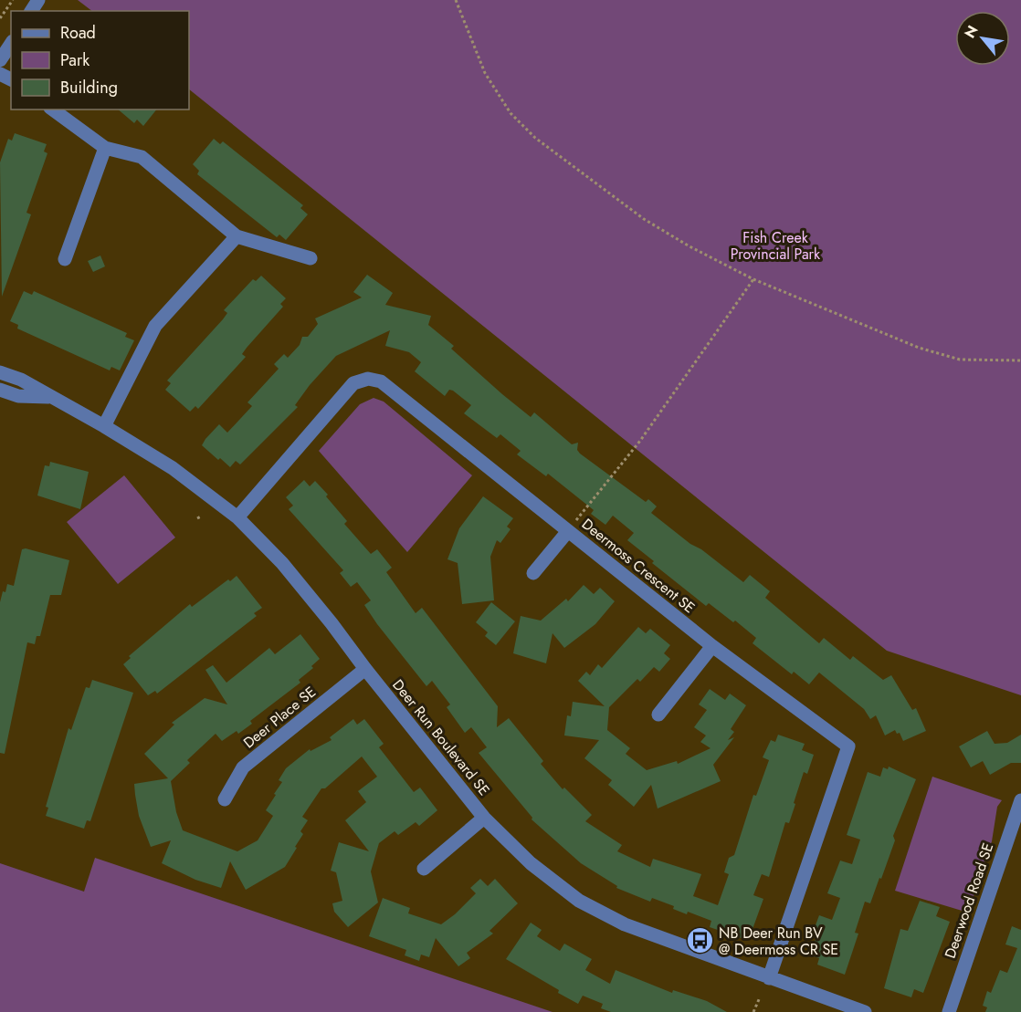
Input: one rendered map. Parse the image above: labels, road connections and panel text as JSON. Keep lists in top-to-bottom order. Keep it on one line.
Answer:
{"streets":{"street":["Deermoss Crescent SE","Deer Place SE","Deer Run Boulevard SE","Deerwood Road SE"]},"crossings":[["Deermoss Crescent SE","Deer Run Boulevard SE"],["Deer Place SE","Deer Run Boulevard SE"]],"parks":["Fish Creek Provincial Park"],"places":{"bus stop":["NB Deer Run BV @ Deermoss CR SE"]},"legend":["Road","Park","Building"],"north":"top left"}
